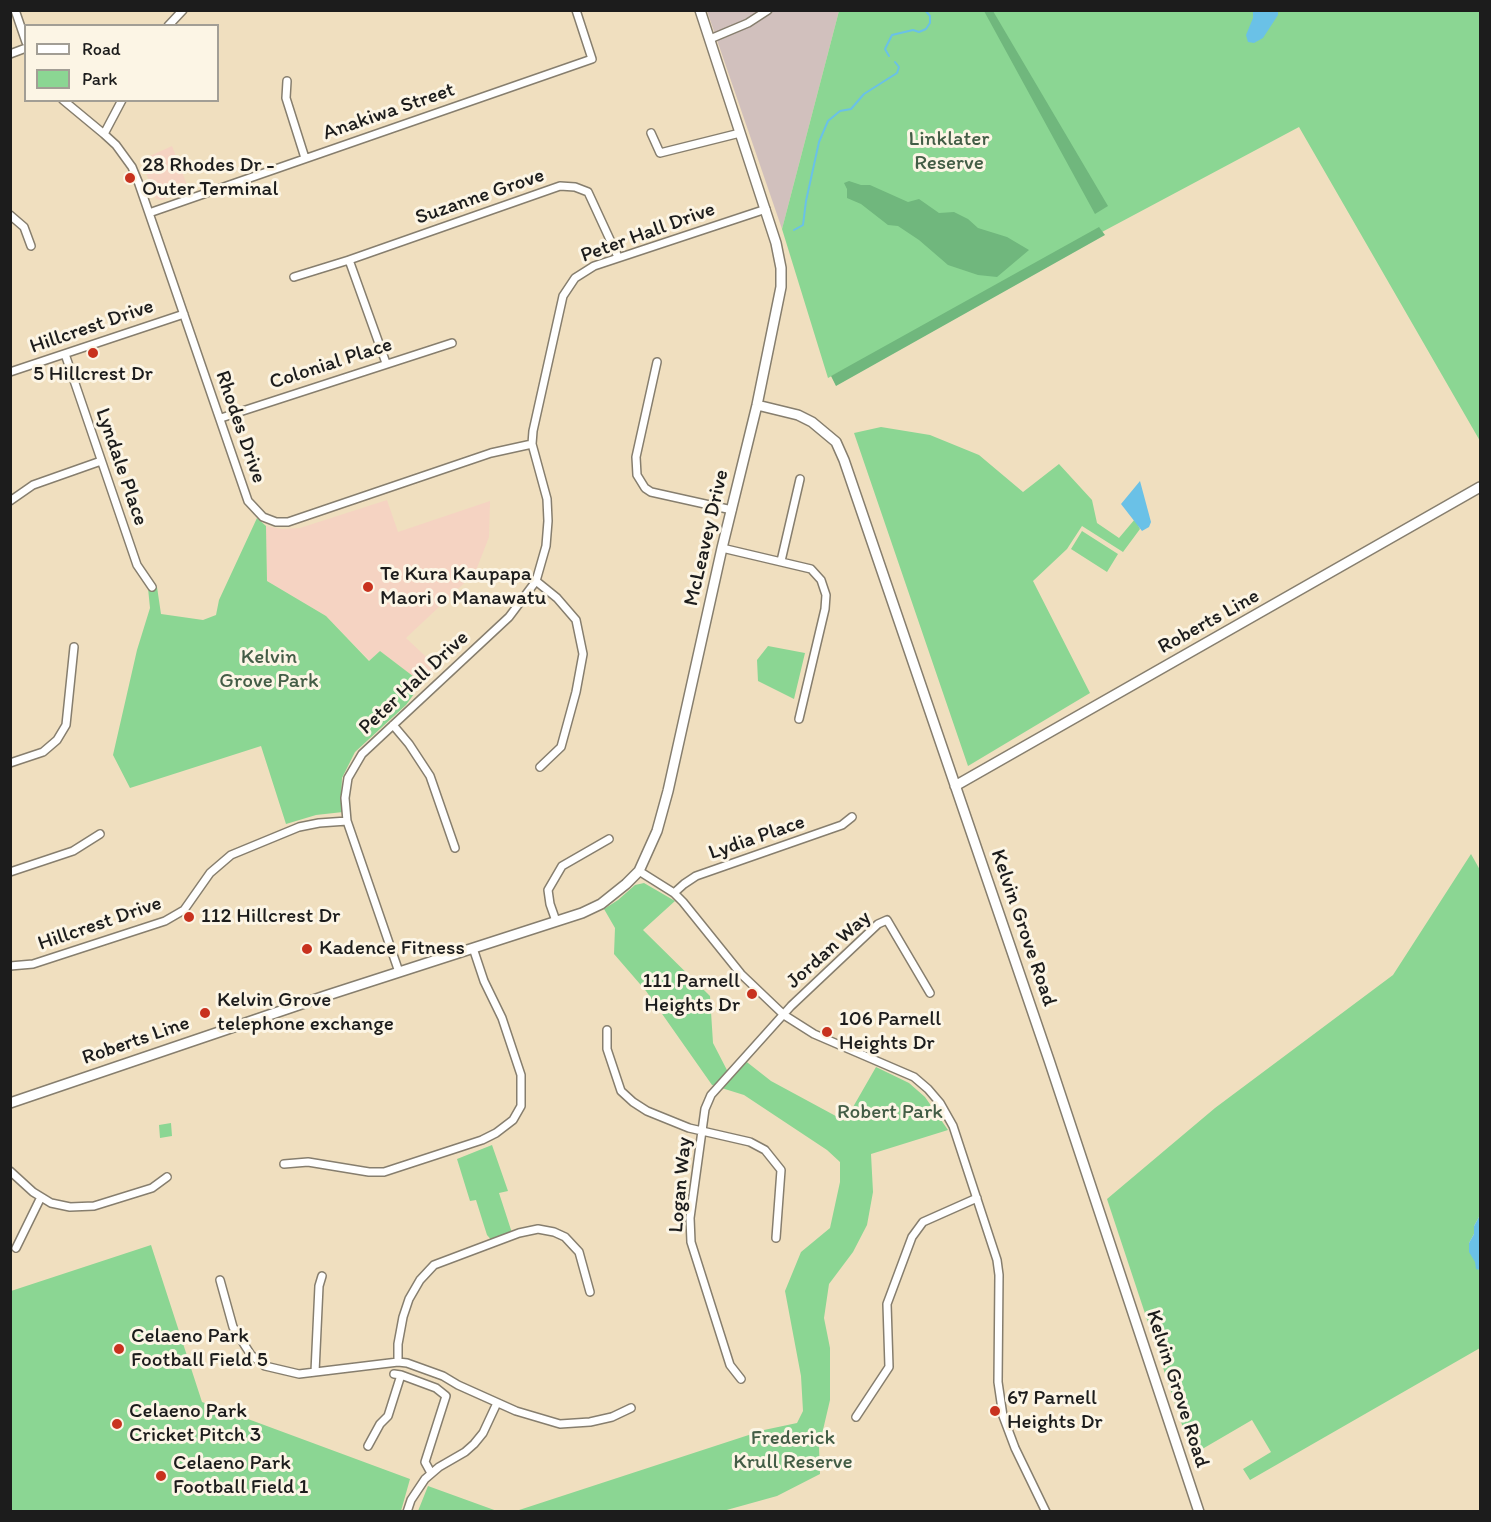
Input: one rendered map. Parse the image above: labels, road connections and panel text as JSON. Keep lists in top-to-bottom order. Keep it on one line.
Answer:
{"streets":{"street":["Anakiwa Street","Suzanne Grove","Peter Hall Drive","Hillcrest Drive","Colonial Place","Rhodes Drive","Lyndale Place","McLeavey Drive","Roberts Line","Lydia Place","Kelvin Grove Road","Jordan Way","Logan Way"]},"crossings":[["Anakiwa Street","Rhodes Drive"],["Suzanne Grove","Peter Hall Drive"],["Peter Hall Drive","Hillcrest Drive"],["Peter Hall Drive","Rhodes Drive"],["Peter Hall Drive","McLeavey Drive"],["Peter Hall Drive","Roberts Line"],["Hillcrest Drive","Rhodes Drive"],["Hillcrest Drive","Lyndale Place"],["Colonial Place","Rhodes Drive"],["McLeavey Drive","Roberts Line"],["McLeavey Drive","Kelvin Grove Road"],["Roberts Line","Kelvin Grove Road"],["Jordan Way","Logan Way"]],"parks":["Linklater Reserve","Kelvin Grove Park","Robert Park","Frederick Krull Reserve"],"places":["28 Rhodes Dr - Outer Terminal","5 Hillcrest Dr","Te Kura Kaupapa Maori o Manawatu","112 Hillcrest Dr","Kadence Fitness","111 Parnell Heights Dr","Kelvin Grove telephone exchange","106 Parnell Heights Dr","Celaeno Park Football Field 5","67 Parnell Heights Dr","Celaeno Park Cricket Pitch 3","Celaeno Park Football Field 1"],"legend":["Road","Park"]}
